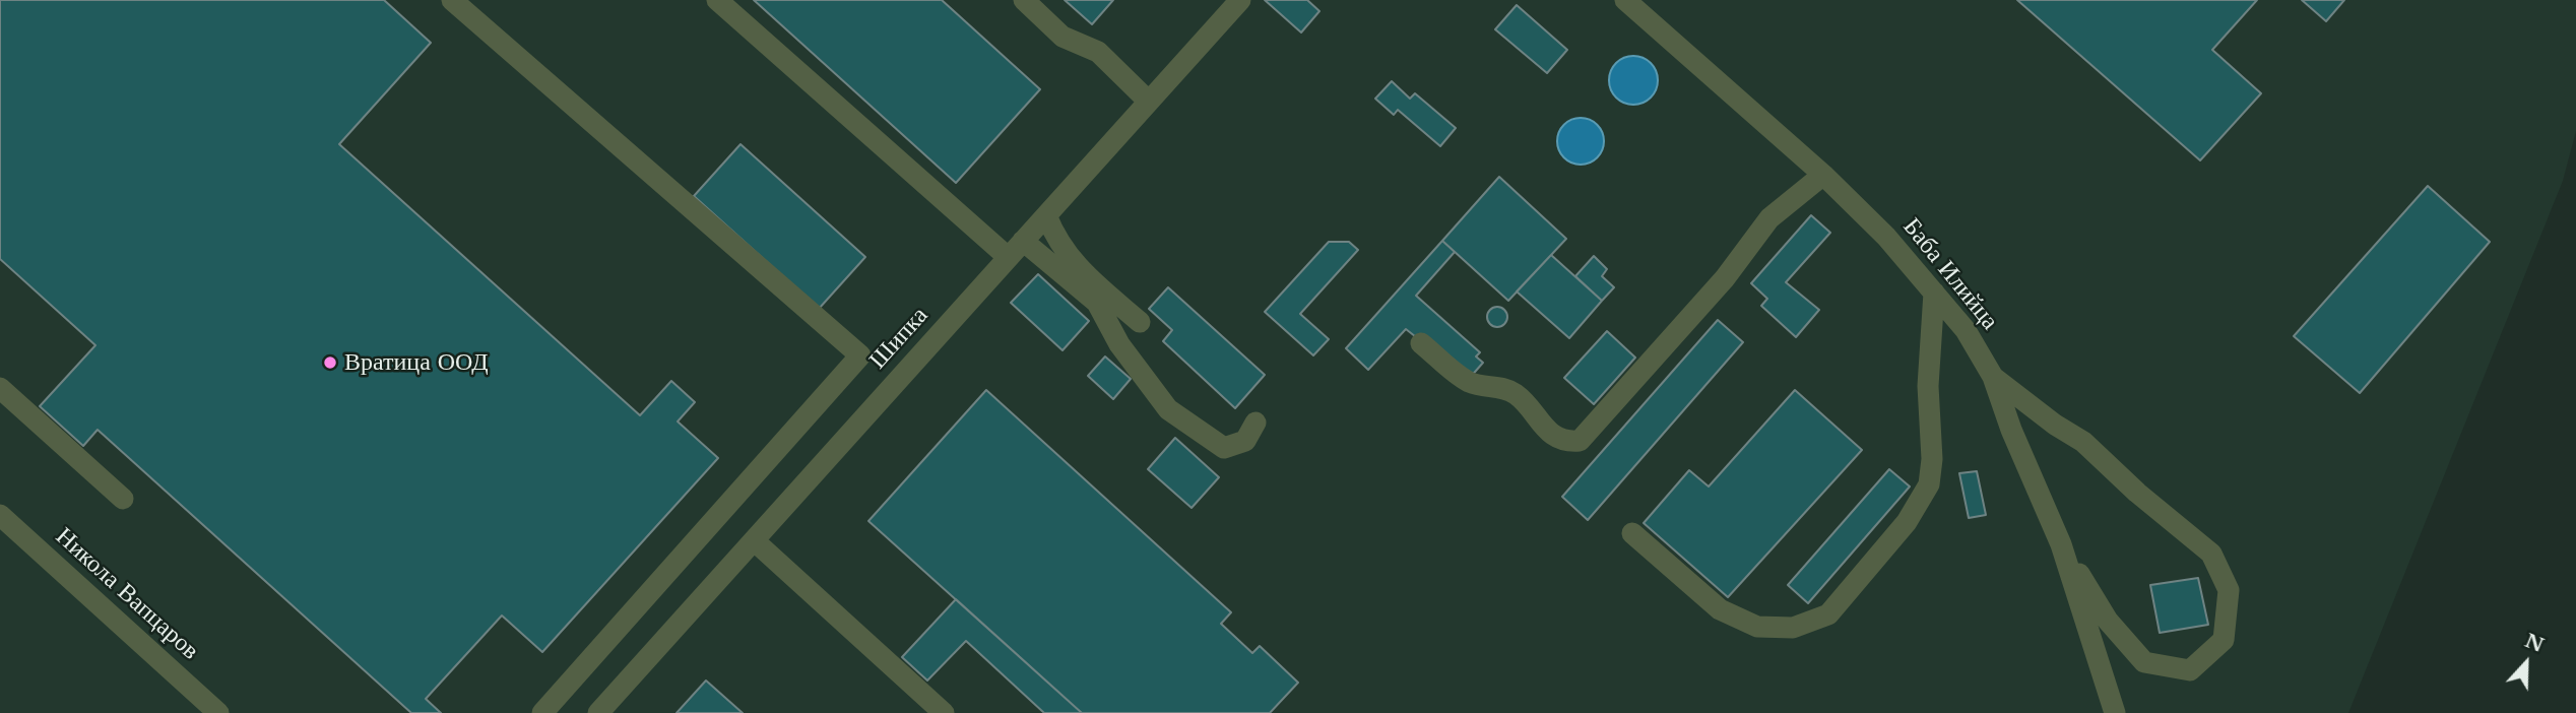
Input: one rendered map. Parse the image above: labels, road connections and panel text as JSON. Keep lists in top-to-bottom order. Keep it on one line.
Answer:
{"streets":{"street":["Баба Илийца","Шипка","Никола Вапцаров"]},"places":["Вратица ООД"],"north":"top"}
